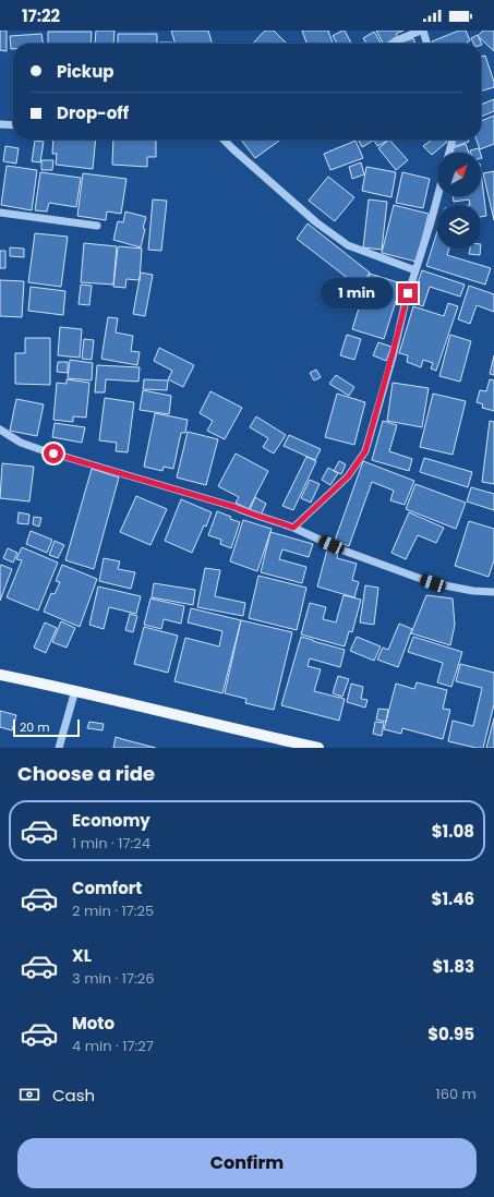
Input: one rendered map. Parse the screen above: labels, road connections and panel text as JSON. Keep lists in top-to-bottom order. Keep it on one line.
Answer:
{"scale_bar":"20 m","north":"top right","page":{"status":"17:22","banner":["Pickup","Drop-off"],"bubble":"1 min","scale":"20 m","heading":"Choose a ride","list":[{"name":"Economy","note":"1 min · 17:24","value":"$1.08"},{"name":"Comfort","note":"2 min · 17:25","value":"$1.46"},{"name":"XL","note":"3 min · 17:26","value":"$1.83"},{"name":"Moto","note":"4 min · 17:27","value":"$0.95"}],"pay":["Cash","160 m"],"buttons":"Confirm"}}
